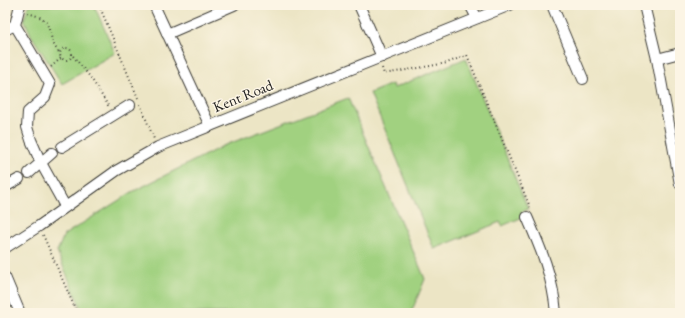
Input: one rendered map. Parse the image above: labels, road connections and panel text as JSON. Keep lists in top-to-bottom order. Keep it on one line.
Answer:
{"streets":{"street":["Kent Road"]}}
